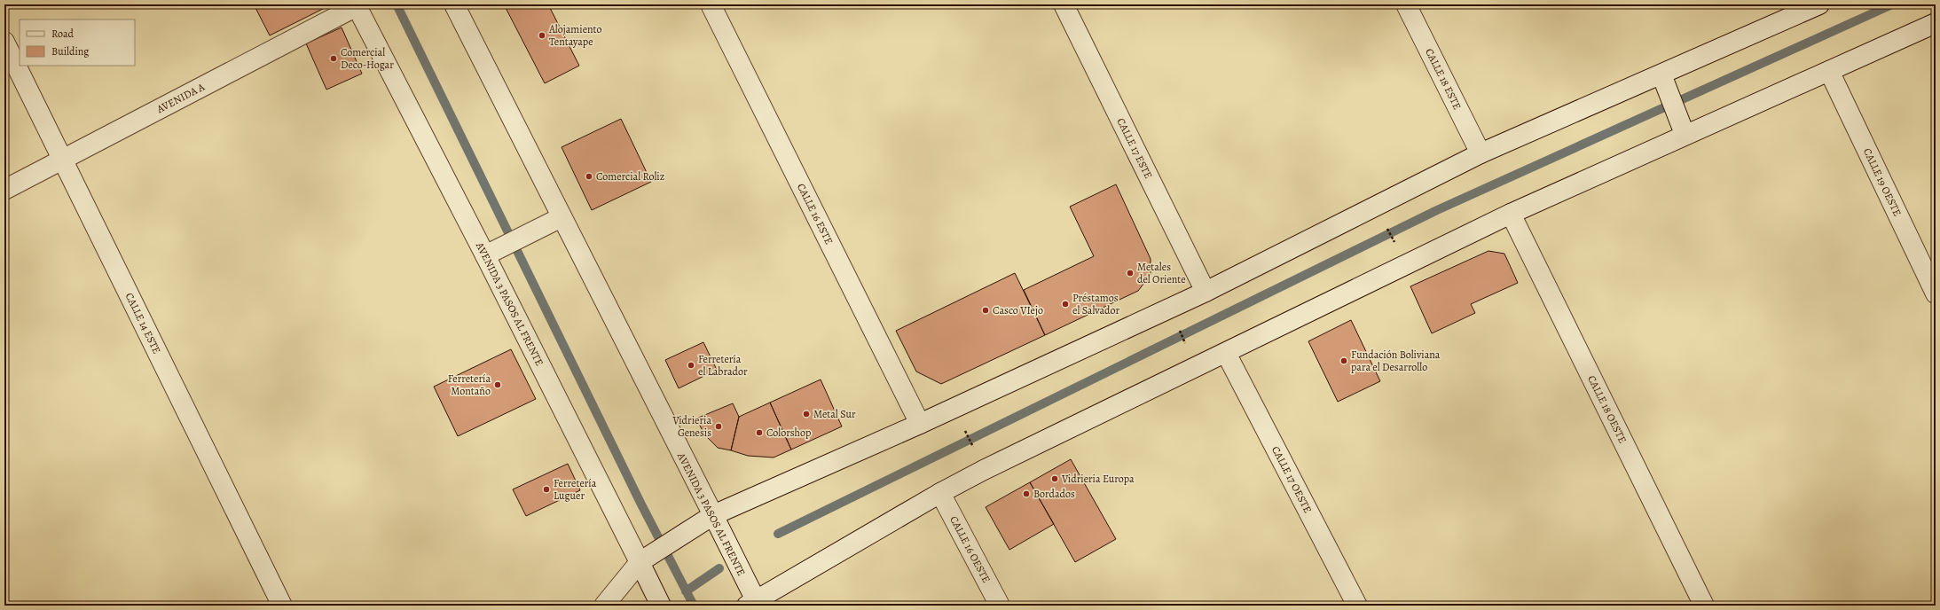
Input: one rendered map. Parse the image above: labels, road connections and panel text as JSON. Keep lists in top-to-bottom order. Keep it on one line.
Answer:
{"streets":{"street":["CALLE 18 ESTE","AVENIDA A","CALLE 17 ESTE","CALLE 19 OESTE","CALLE 16 ESTE","AVENIDA 3 PASOS AL FRENTE","CALLE 14 ESTE","CALLE 18 OESTE","CALLE 17 OESTE","CALLE 16 OESTE"]},"crossings":[["AVENIDA A","AVENIDA 3 PASOS AL FRENTE"],["AVENIDA A","CALLE 14 ESTE"]],"places":["Alojamiento Tentayape","Comercial Deco-Hogar","Comercial Roliz","Metales del Oriente","Préstamos el Salvador","Casco VIejo","Fundación Boliviana para el Desarrollo","Ferretería el Labrador","Ferretería Montaño","Metal Sur","Vidrieria Genesis","Colorshop","Vidrieria Europa","Ferretería Luguer","Bordados"],"legend":["Road","Building"]}
